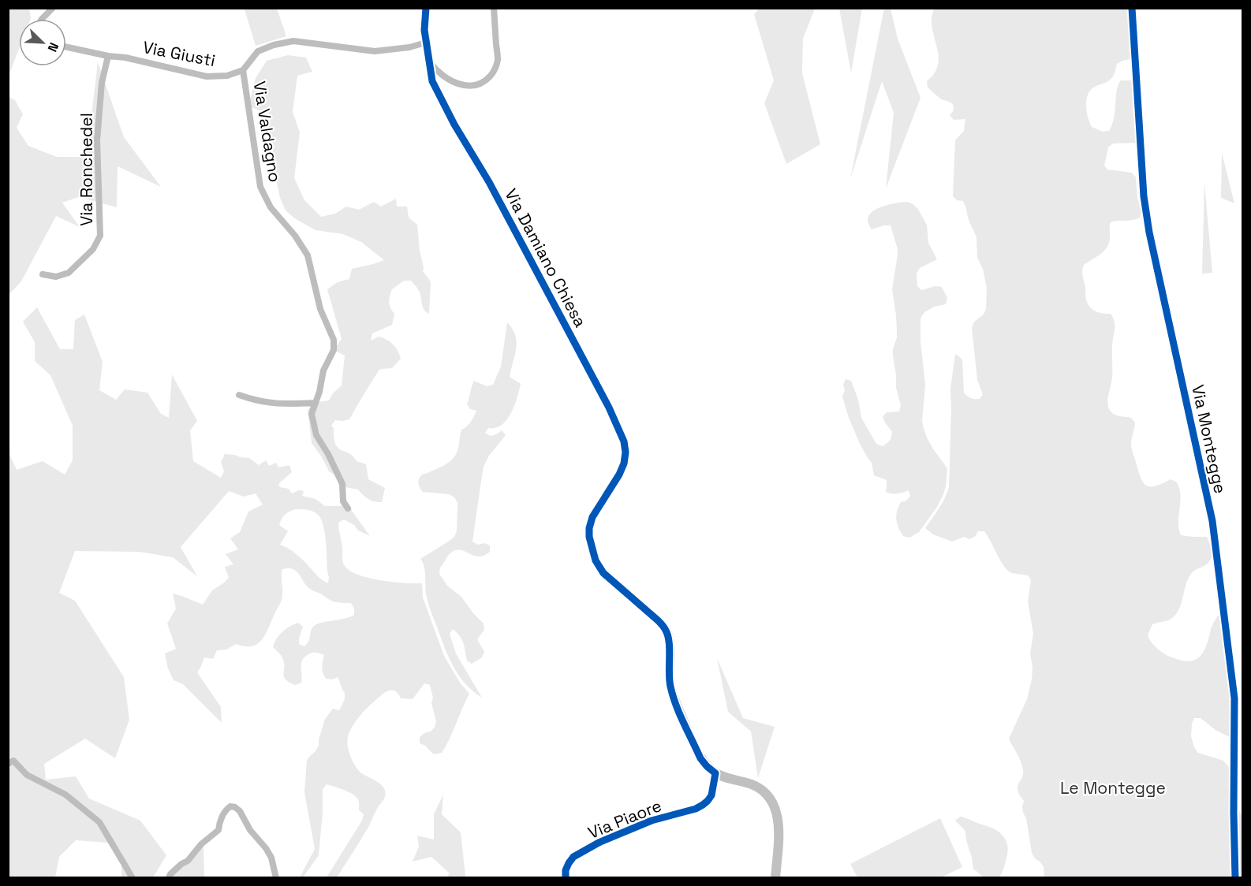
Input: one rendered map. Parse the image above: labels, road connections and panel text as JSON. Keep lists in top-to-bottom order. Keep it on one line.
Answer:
{"streets":{"street":["Via Giusti","Via Valdagno","Via Ronchedel","Via Damiano Chiesa","Via Montegge","Via Piaore"]},"crossings":[["Via Giusti","Via Valdagno"],["Via Giusti","Via Ronchedel"],["Via Damiano Chiesa","Via Piaore"]],"parks":["Le Montegge"],"north":"bottom right"}
